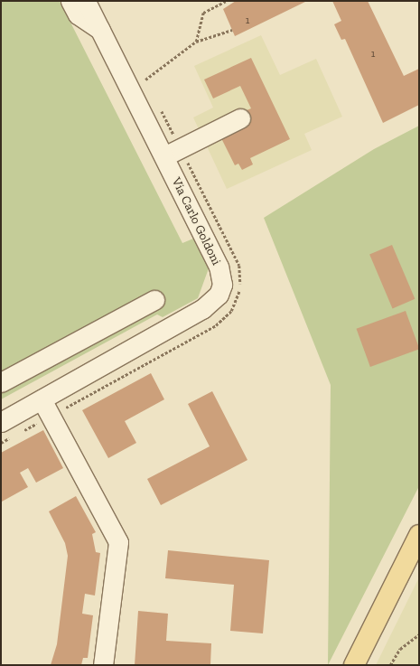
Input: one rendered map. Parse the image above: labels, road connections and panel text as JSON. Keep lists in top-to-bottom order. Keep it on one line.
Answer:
{"streets":{"street":["Via Carlo Goldoni"]},"house_numbers":["1","1"]}
